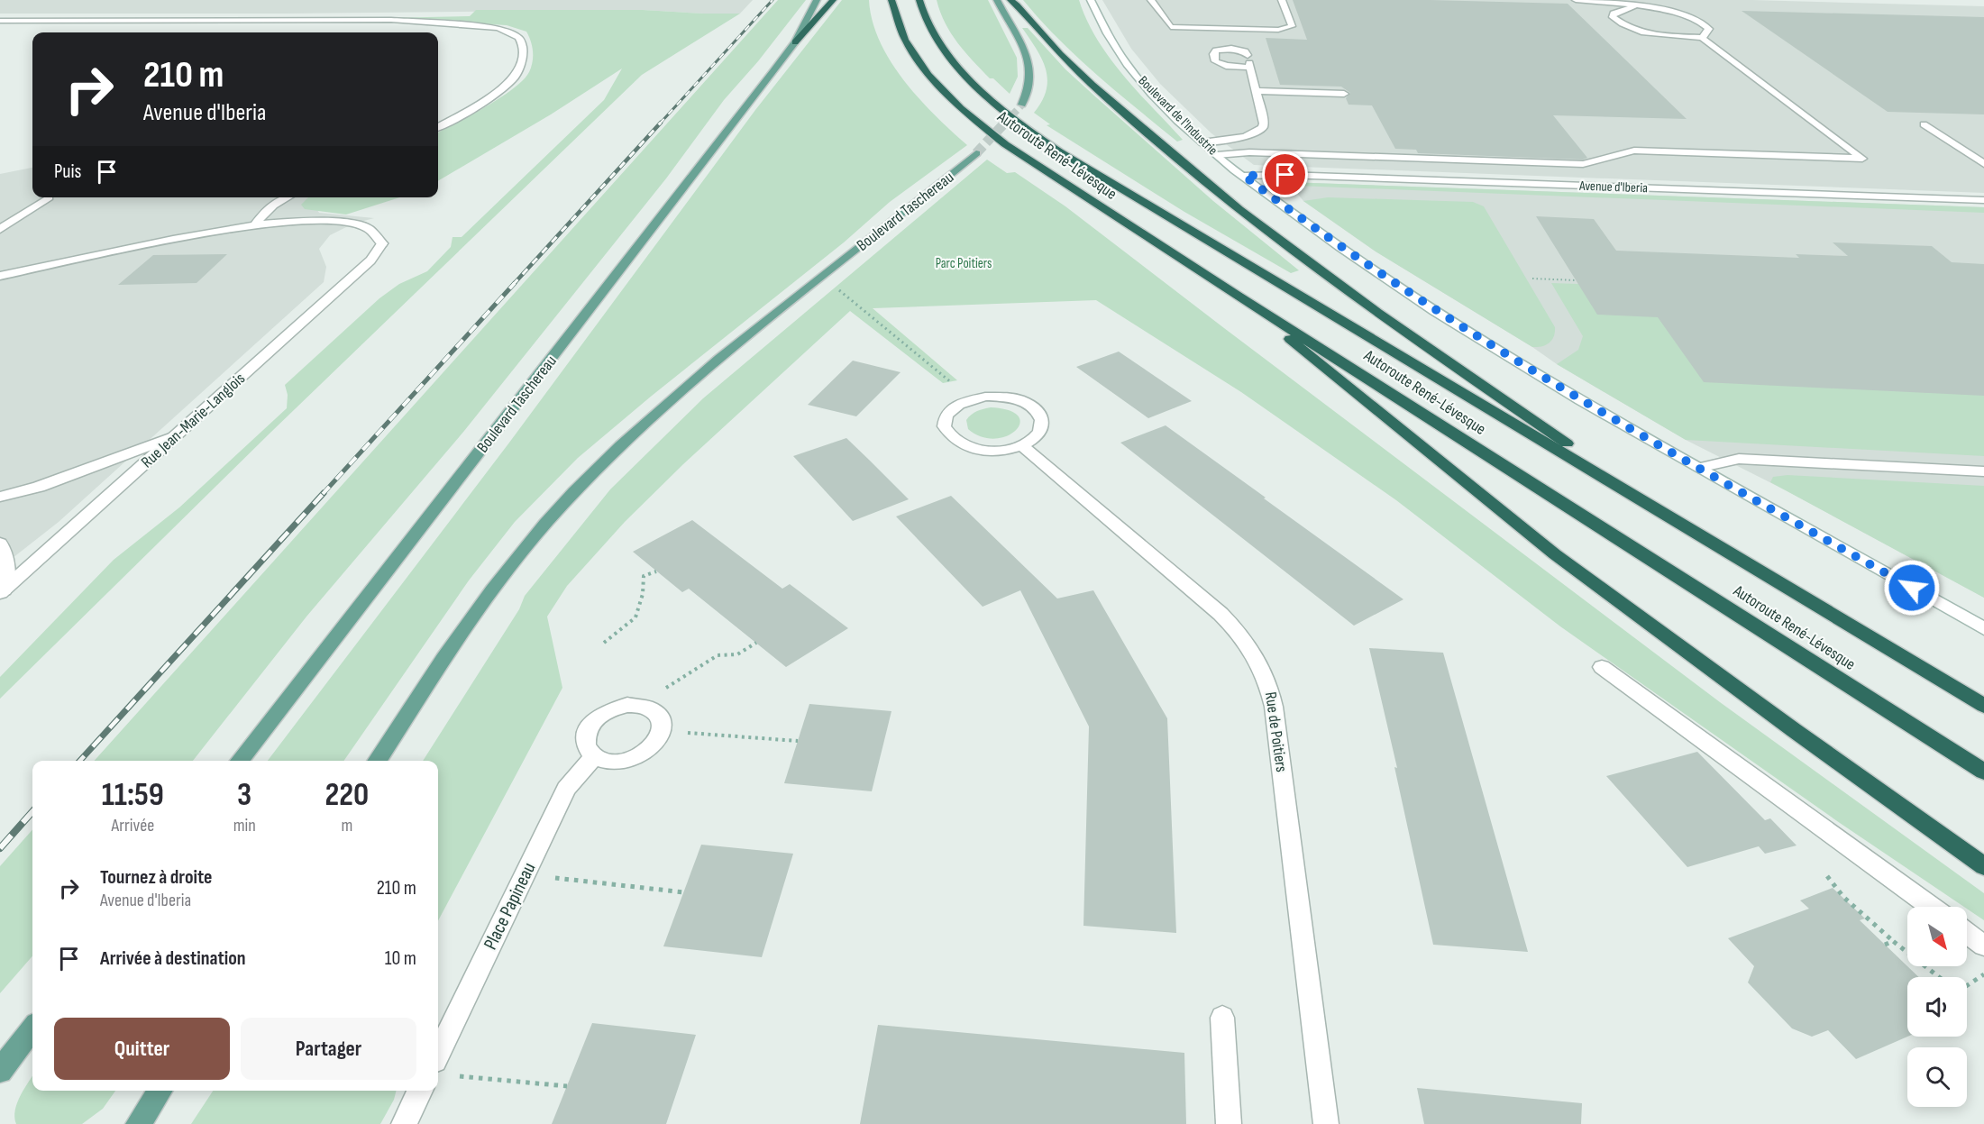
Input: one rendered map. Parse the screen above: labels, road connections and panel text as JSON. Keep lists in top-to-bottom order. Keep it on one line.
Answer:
{"streets":{"highway":["Autoroute René-Lévesque"],"main road":["Boulevard Taschereau"],"street":["Boulevard de l'Industrie","Avenue d'Iberia","Rue Jean-Marie-Langlois","Rue de Poitiers","Place Papineau"]},"crossings":[["Boulevard de l'Industrie","Avenue d'Iberia"]],"parks":["Parc Poitiers"],"north":"bottom right","page":{"turn":["210 m","Avenue d'Iberia"],"then":"Puis","eta":["11:59","Arrivée","3","min","220","m"],"list":[{"name":"Tournez à droite","note":"Avenue d'Iberia","value":"210 m"},{"name":"Arrivée à destination","value":"10 m"}],"buttons":["Quitter","Partager"]}}
